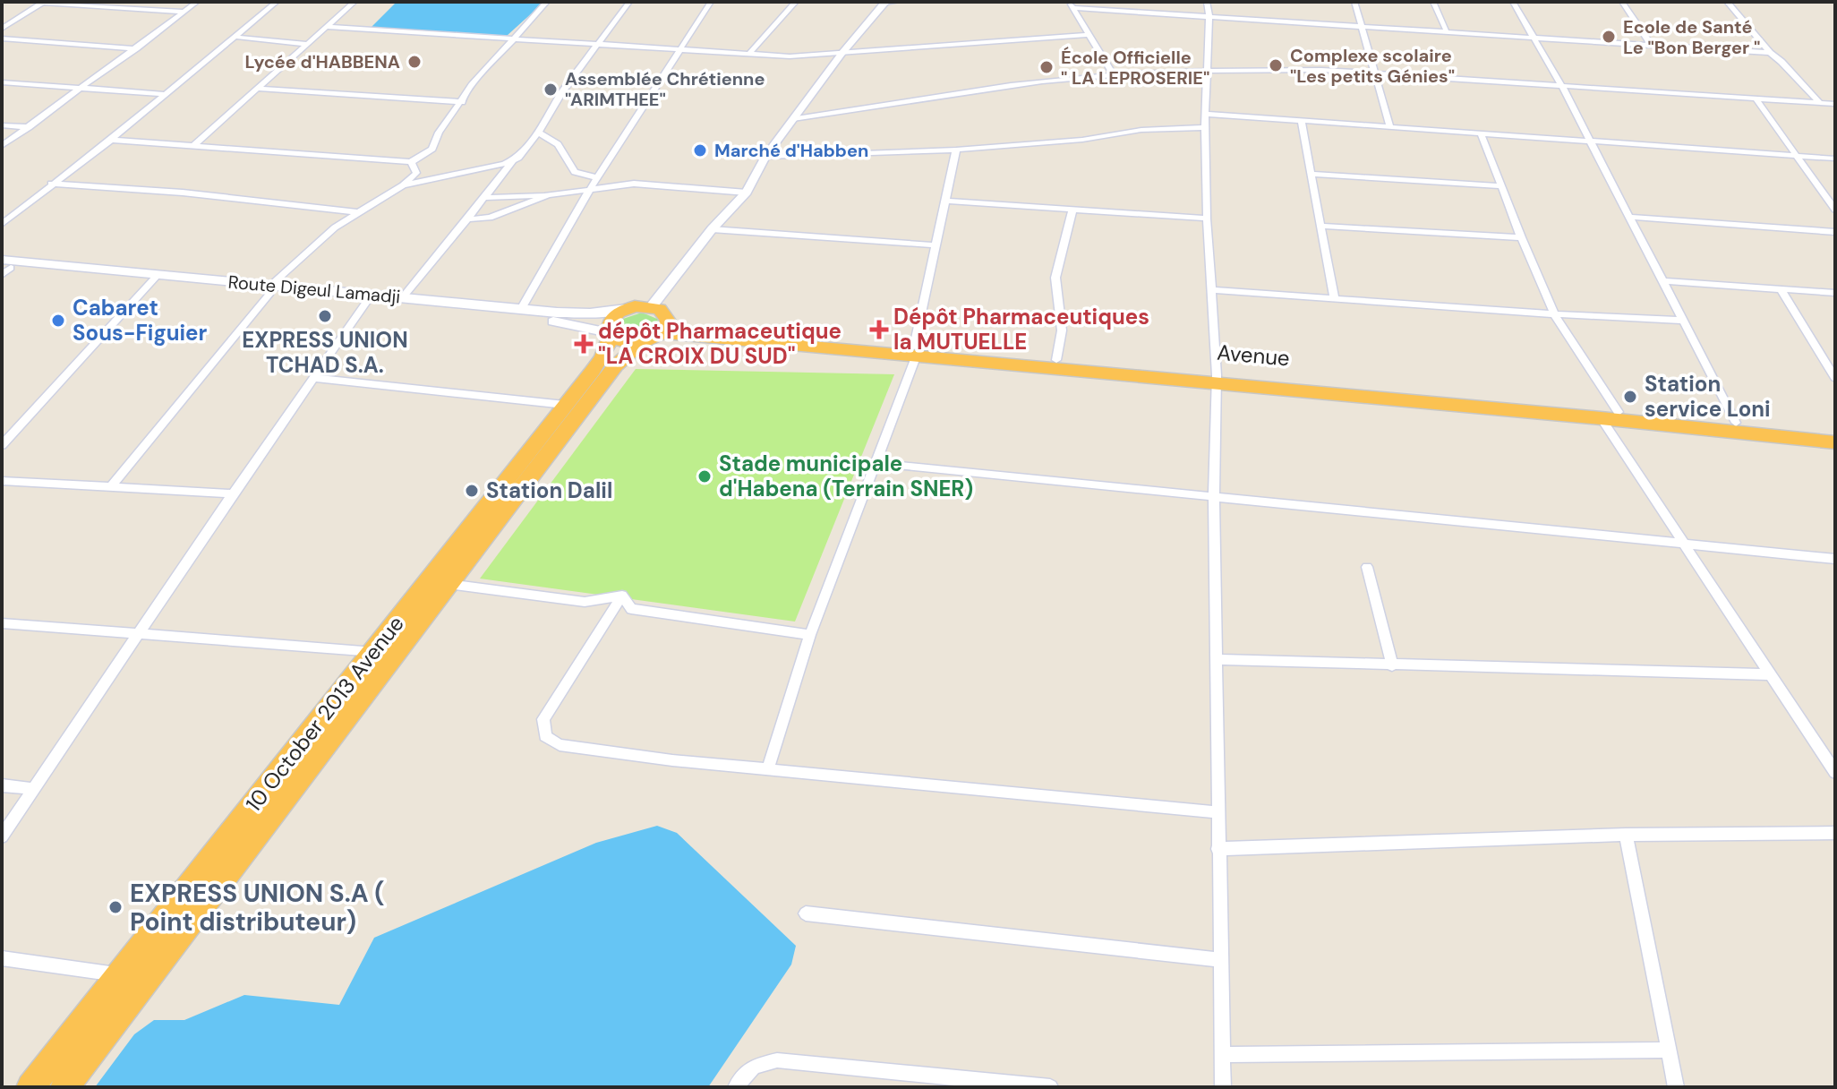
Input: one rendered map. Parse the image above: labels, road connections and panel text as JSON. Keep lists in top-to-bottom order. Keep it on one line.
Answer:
{"streets":{"highway":["Avenue","10 October 2013 Avenue"],"main road":["Route Digeul Lamadji"]},"crossings":[["Route Digeul Lamadji","10 October 2013 Avenue"]],"places":{"other":["Ecole de Santé Le \"Bon Berger \"","Lycée d'HABBENA","Complexe scolaire \"Les petits Génies\"","École Officielle \" LA LEPROSERIE\"","Assemblée Chrétienne \"ARIMTHEE\"","Marché d'Habben","EXPRESS UNION TCHAD S.A.","Cabaret Sous-Figuier","Station service Loni","Stade municipale d'Habena (Terrain SNER)","Station Dalil","EXPRESS UNION S.A ( Point distributeur)"],"health":["Dépôt Pharmaceutiques la MUTUELLE","dépôt Pharmaceutique \"LA CROIX DU SUD\""]}}
